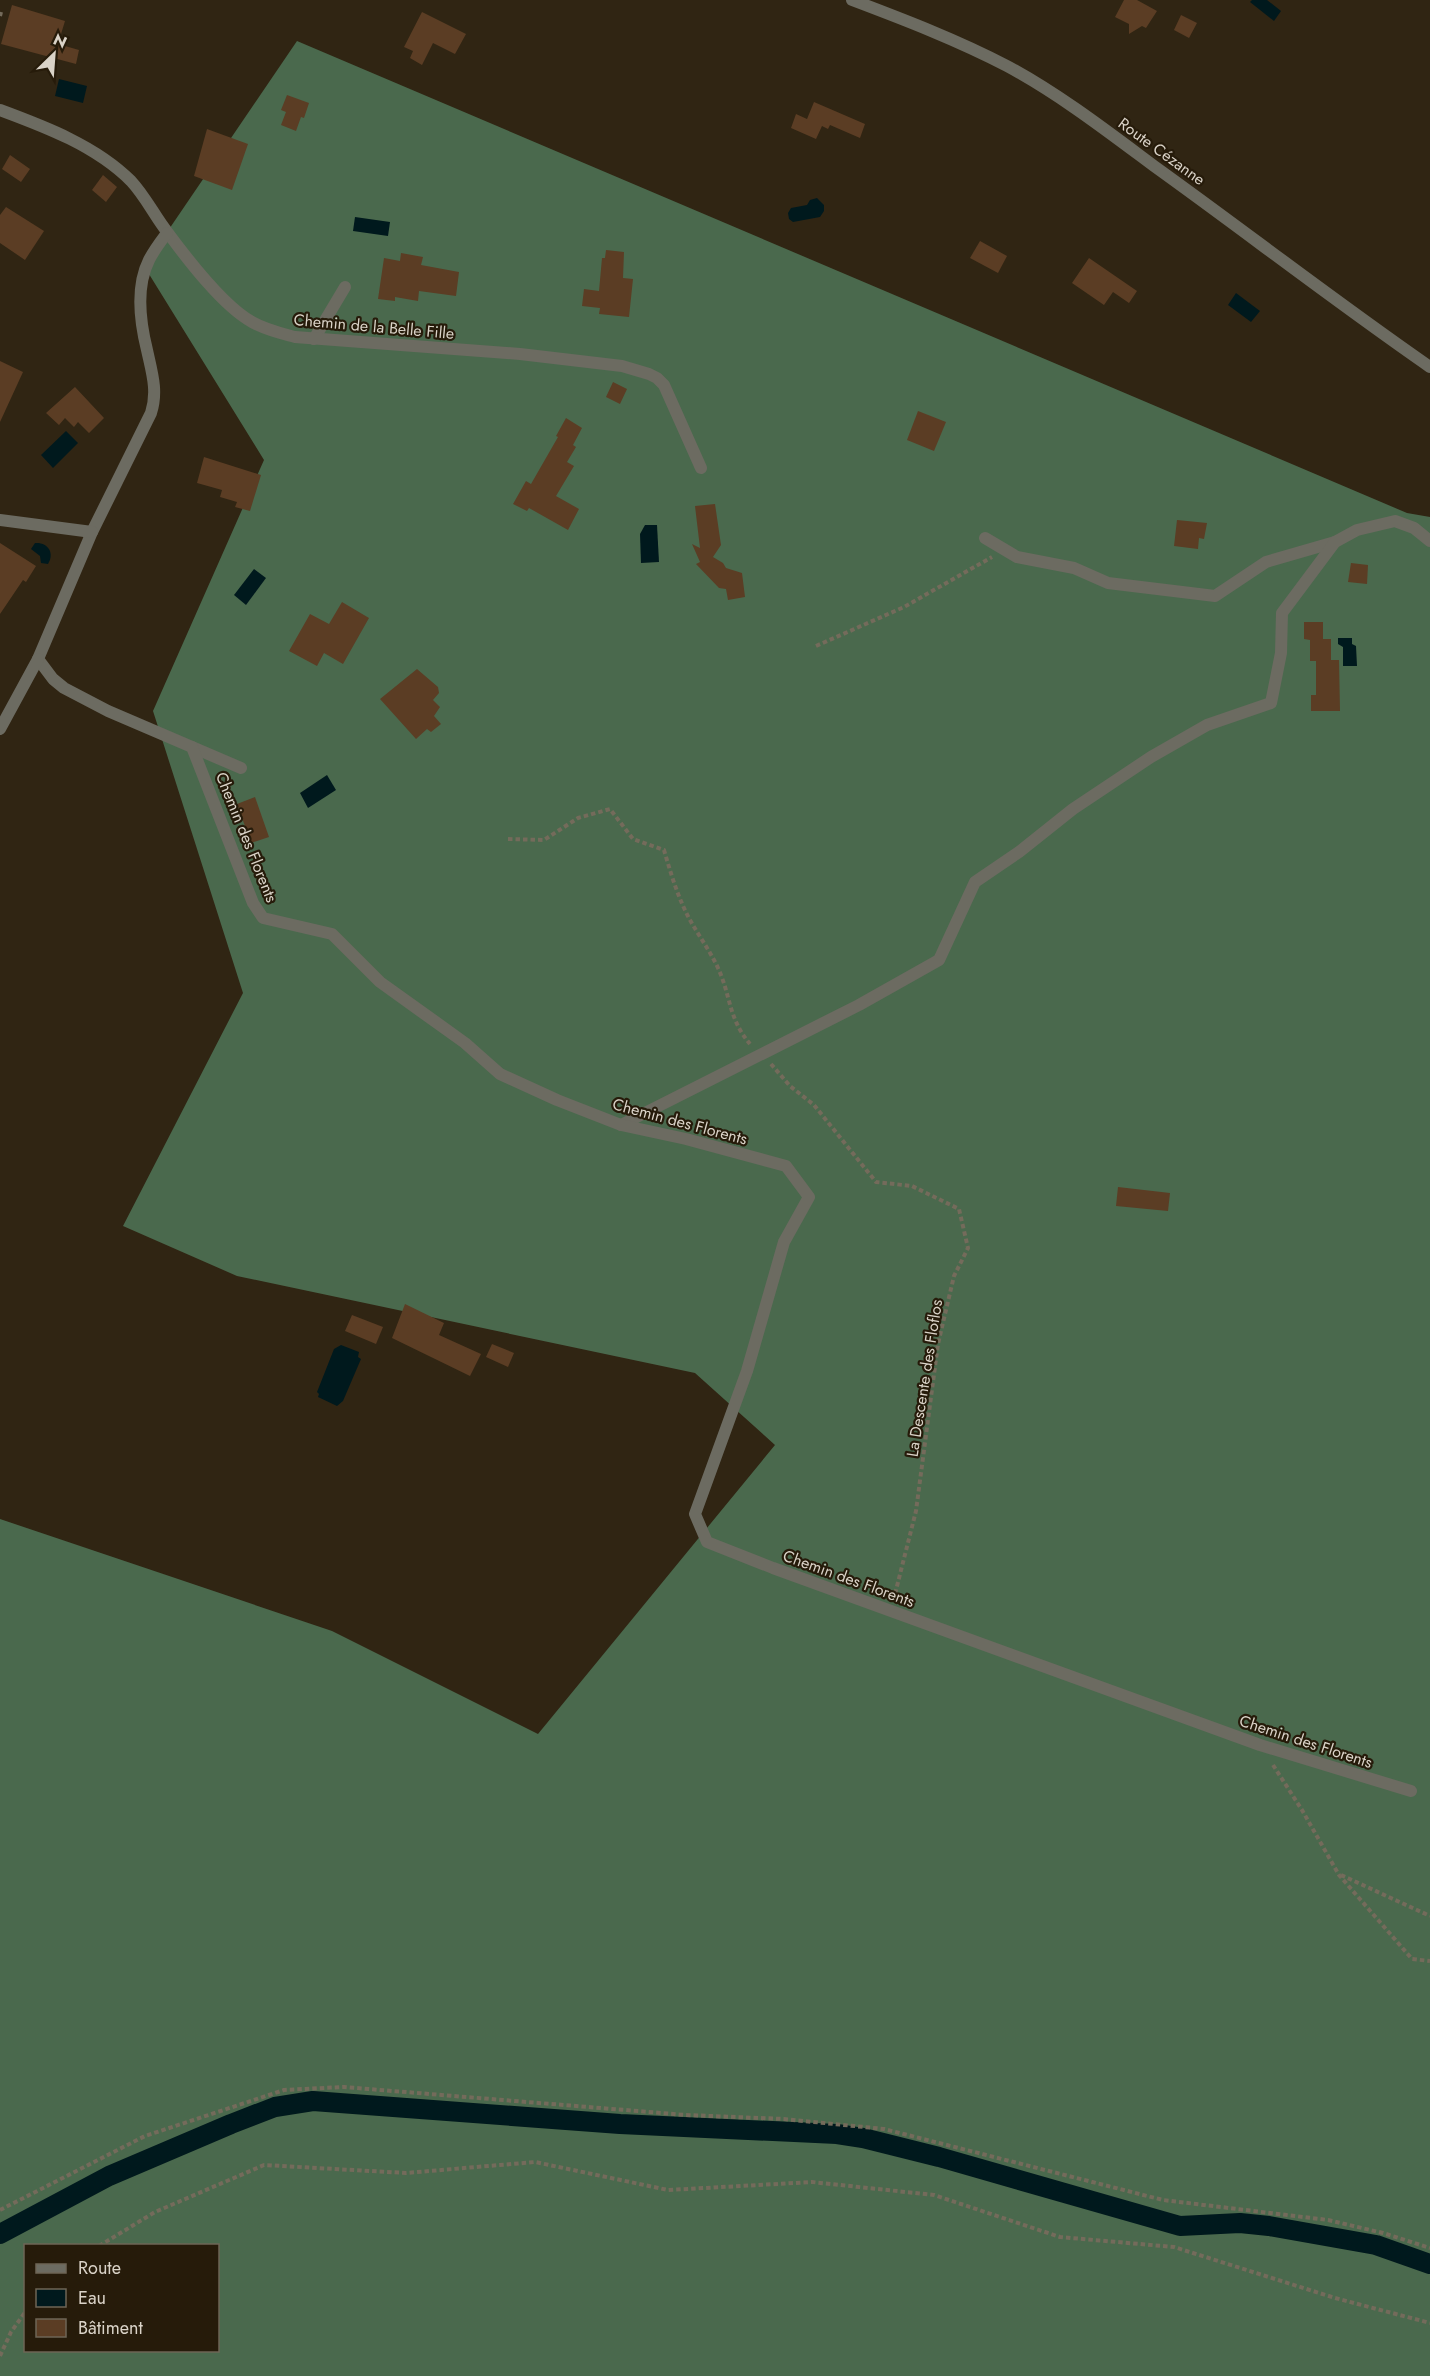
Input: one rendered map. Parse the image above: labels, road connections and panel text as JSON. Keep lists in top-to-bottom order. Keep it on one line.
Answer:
{"streets":{"street":["Route Cézanne","Chemin de la Belle Fille","Chemin des Florents"],"path":["La Descente des Floflos"]},"crossings":[["Chemin des Florents","La Descente des Floflos"]],"legend":["Route","Eau","Bâtiment"],"north":"top right"}
